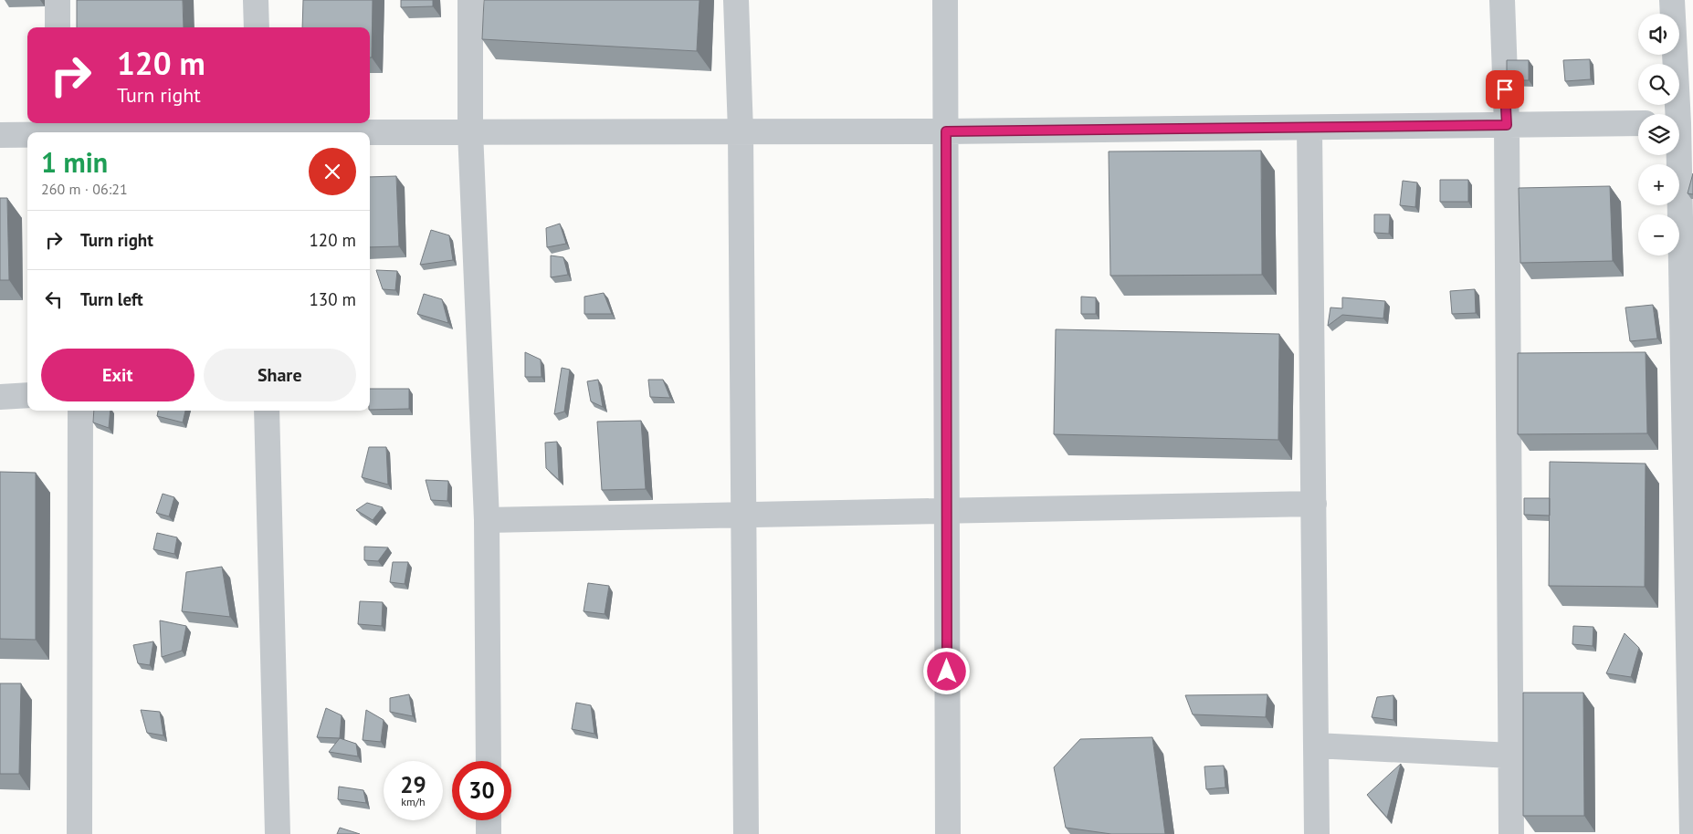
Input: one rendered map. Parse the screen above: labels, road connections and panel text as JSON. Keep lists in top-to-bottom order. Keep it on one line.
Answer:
{"page":{"map_buttons":["+","−"],"turn":["120 m","Turn right"],"heading":["1 min","260 m · 06:21"],"list":[{"name":"Turn right","value":"120 m"},{"name":"Turn left","value":"130 m"}],"buttons":["Exit","Share"],"speed":"29 km/h","limit":"30"}}
